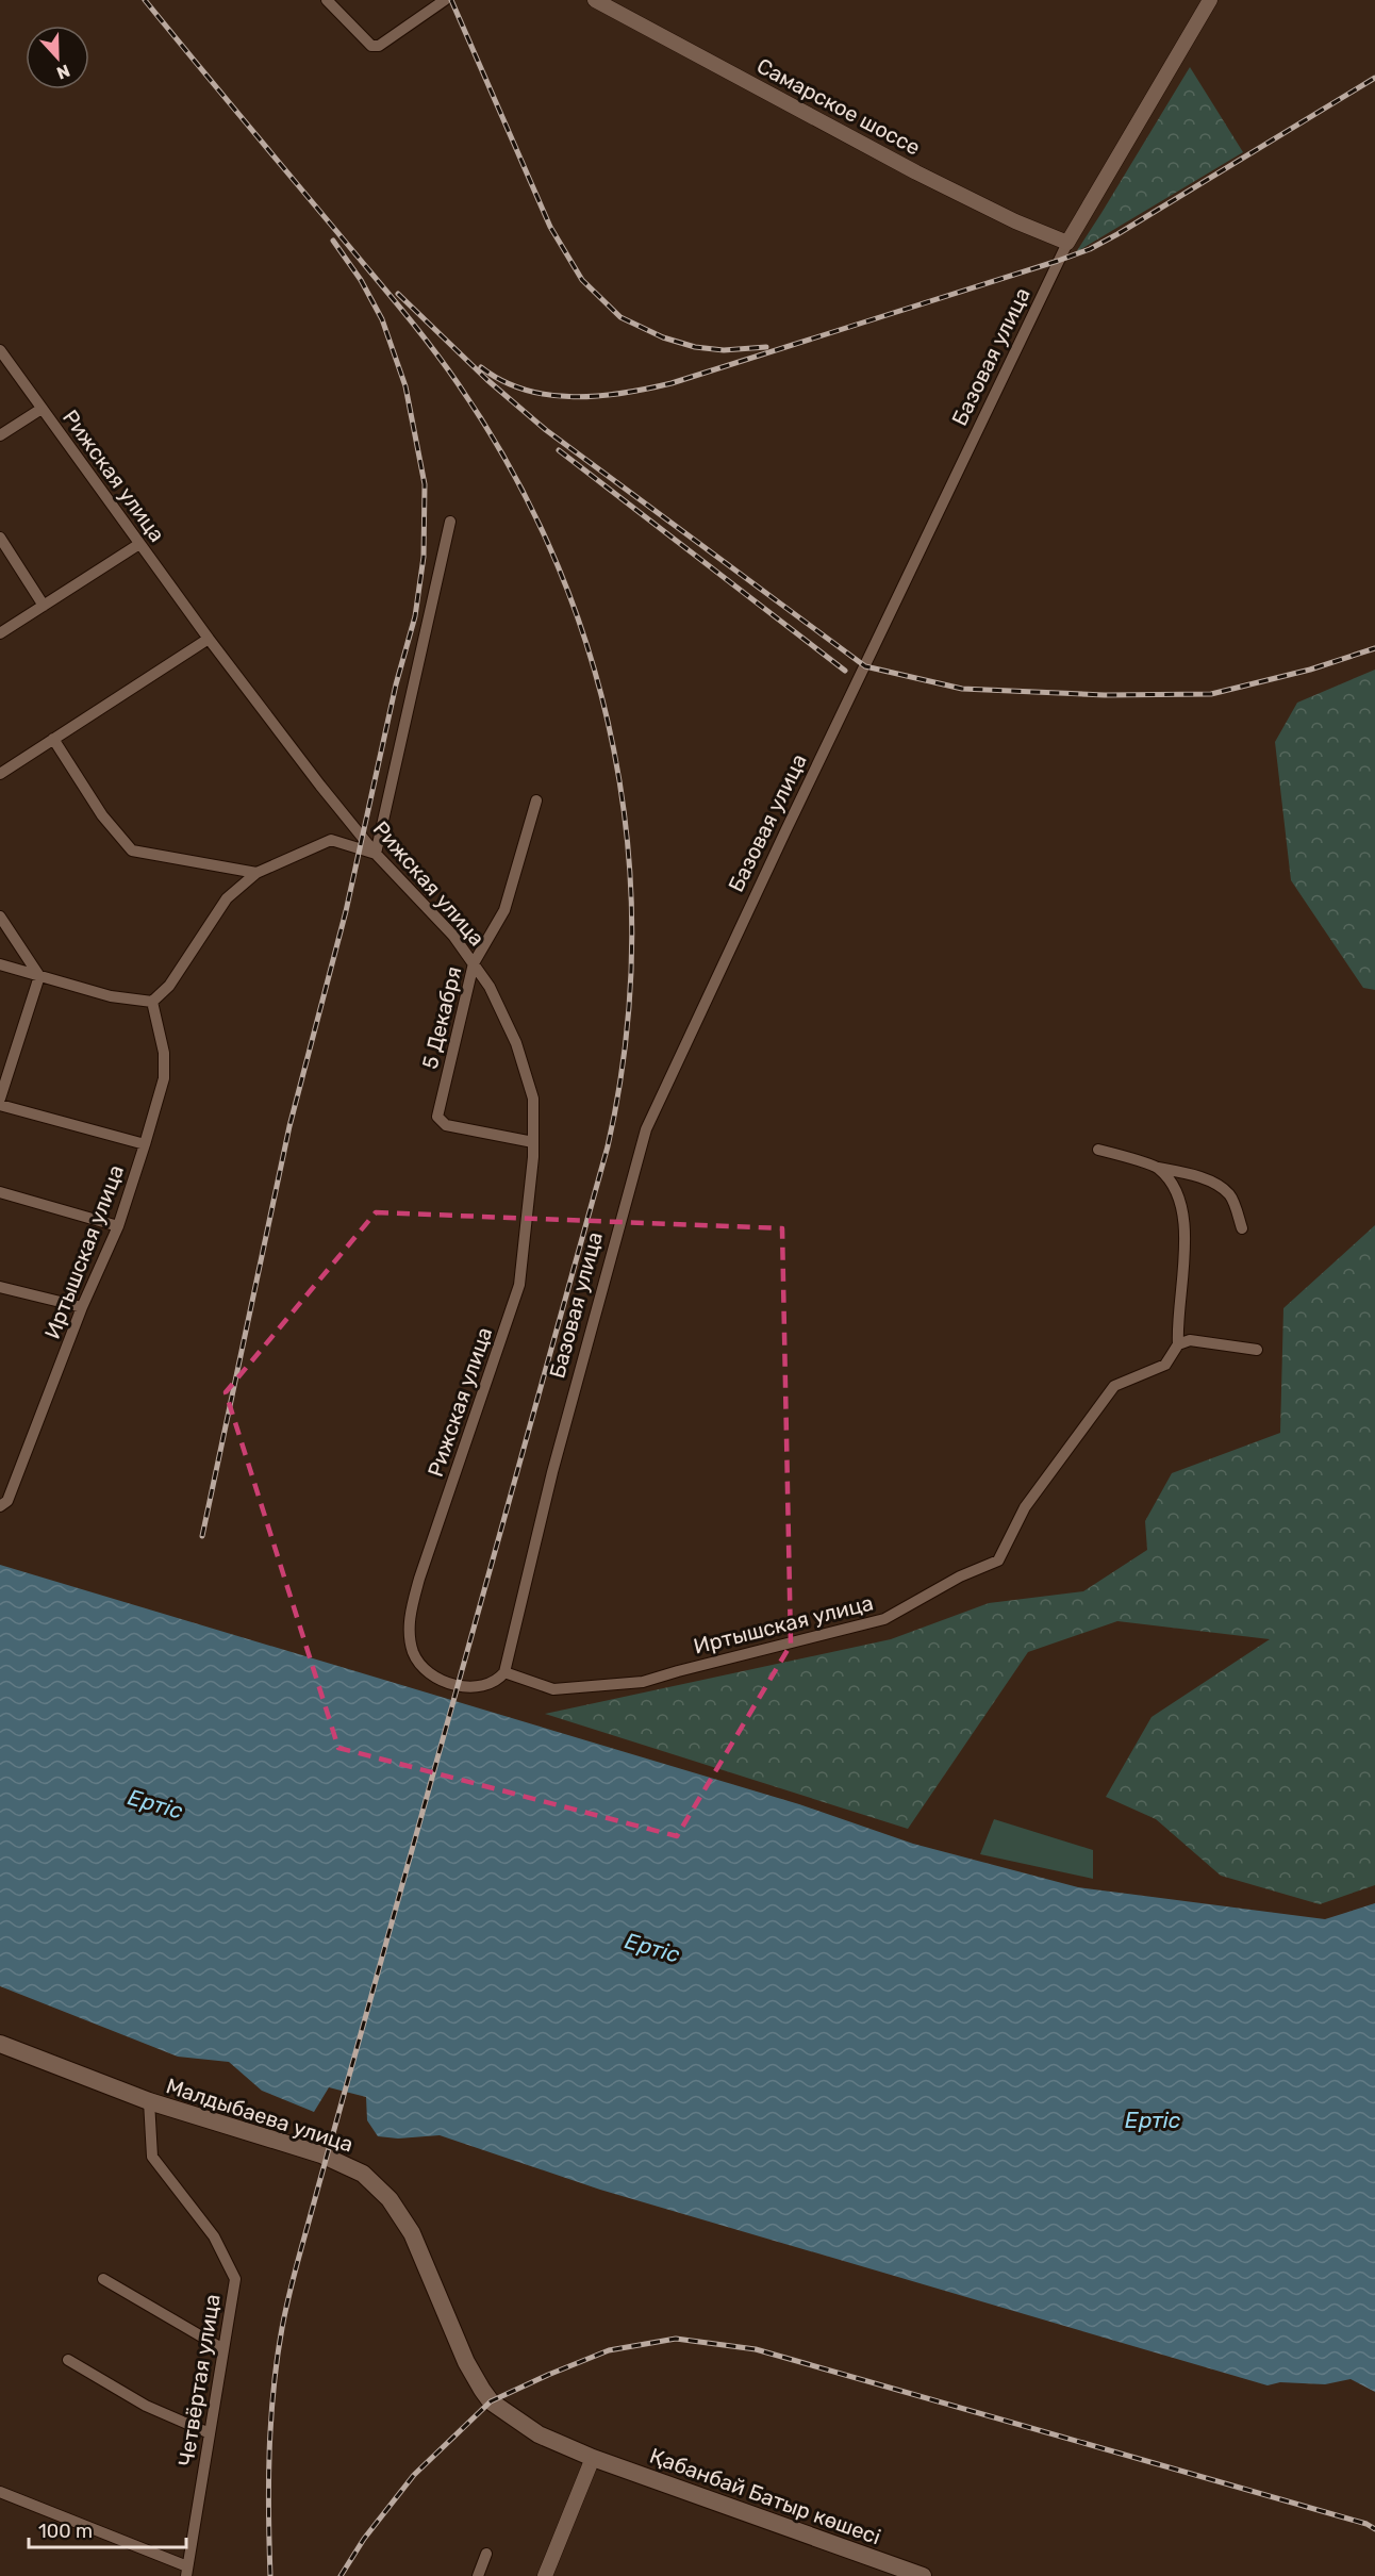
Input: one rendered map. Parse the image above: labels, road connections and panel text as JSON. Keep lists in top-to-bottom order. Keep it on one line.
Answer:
{"streets":{"main road":["Малдыбаева улица","Қабанбай Батыр көшесі"],"street":["Самарское шоссе","Базовая улица","Рижская улица","5 Декабря","Иртышская улица","Четвёртая улица"]},"crossings":[["Самарское шоссе","Базовая улица"],["Базовая улица","Рижская улица"],["Базовая улица","Иртышская улица"],["Рижская улица","5 Декабря"],["Рижская улица","Иртышская улица"],["Малдыбаева улица","Четвёртая улица"],["Малдыбаева улица","Қабанбай Батыр көшесі"]],"water":["Ертіс"],"scale_bar":"100 m","north":"bottom"}
